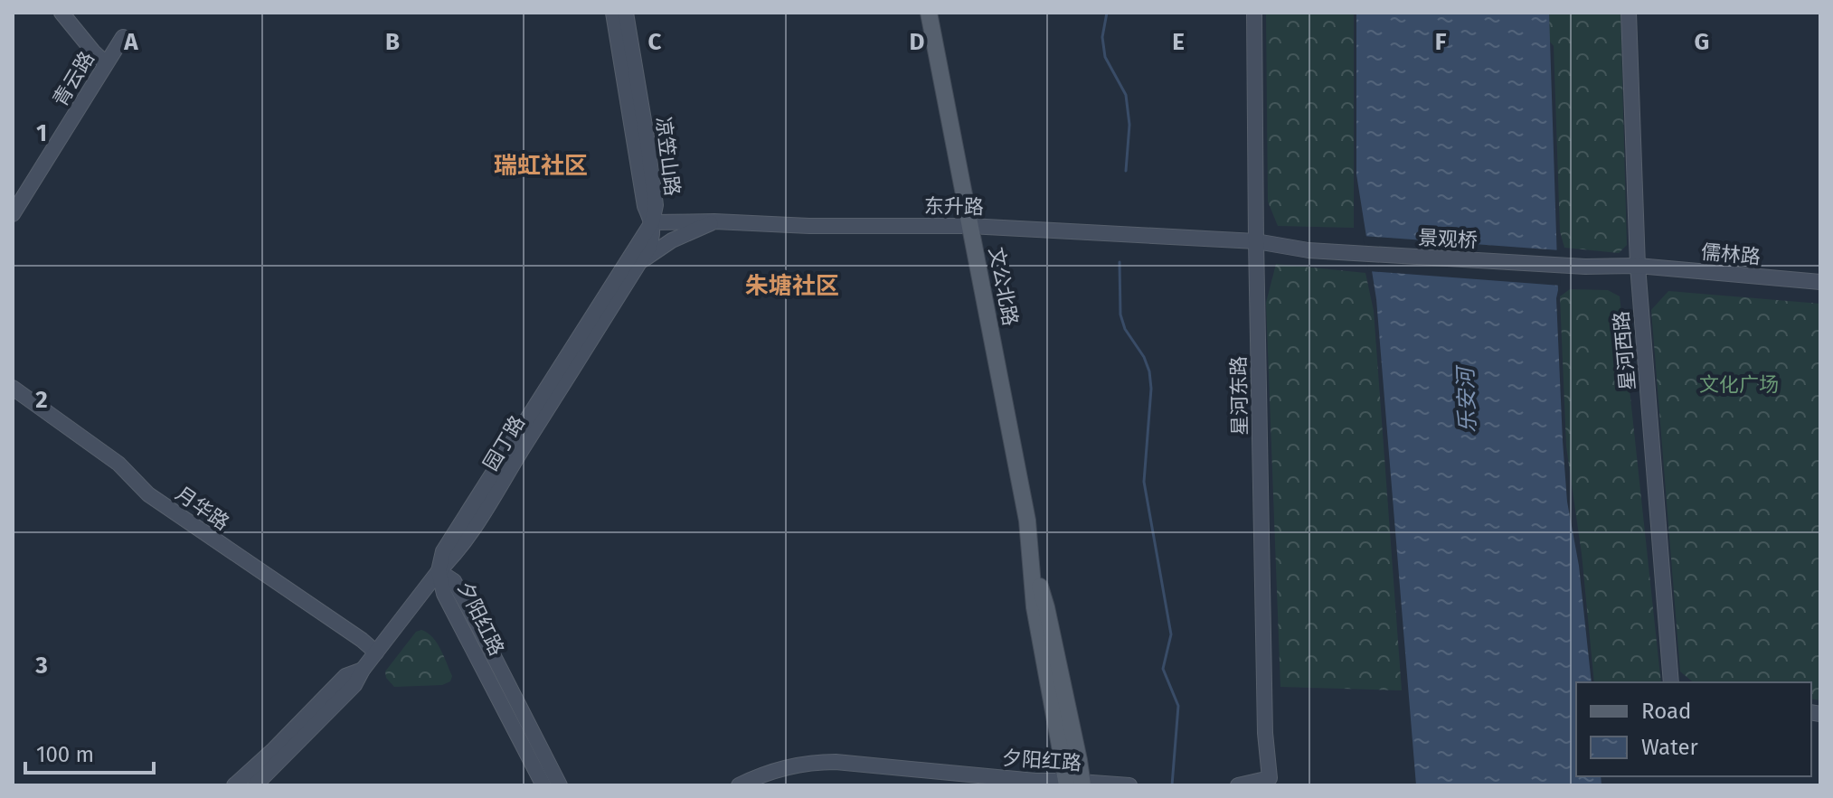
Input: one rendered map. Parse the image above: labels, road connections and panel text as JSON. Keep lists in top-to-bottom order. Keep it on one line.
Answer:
{"streets":{"main road":["文公北路"],"street":["青云路","凉笠山路","东升路","景观桥","儒林路","星河西路","星河东路","园丁路","月华路","夕阳红路"]},"crossings":[["凉笠山路","东升路"],["凉笠山路","园丁路"],["东升路","景观桥"],["东升路","文公北路"],["东升路","星河东路"],["东升路","园丁路"],["景观桥","儒林路"],["景观桥","星河西路"],["景观桥","星河东路"],["儒林路","星河西路"],["文公北路","夕阳红路"],["园丁路","月华路"],["园丁路","夕阳红路"]],"districts":["瑞虹社区","朱塘社区"],"water":["乐安河"],"parks":["文化广场"],"legend":["Road","Water"],"scale_bar":"100 m","grid":{"columns":["A","B","C","D","E","F","G"],"rows":["1","2","3"]}}
